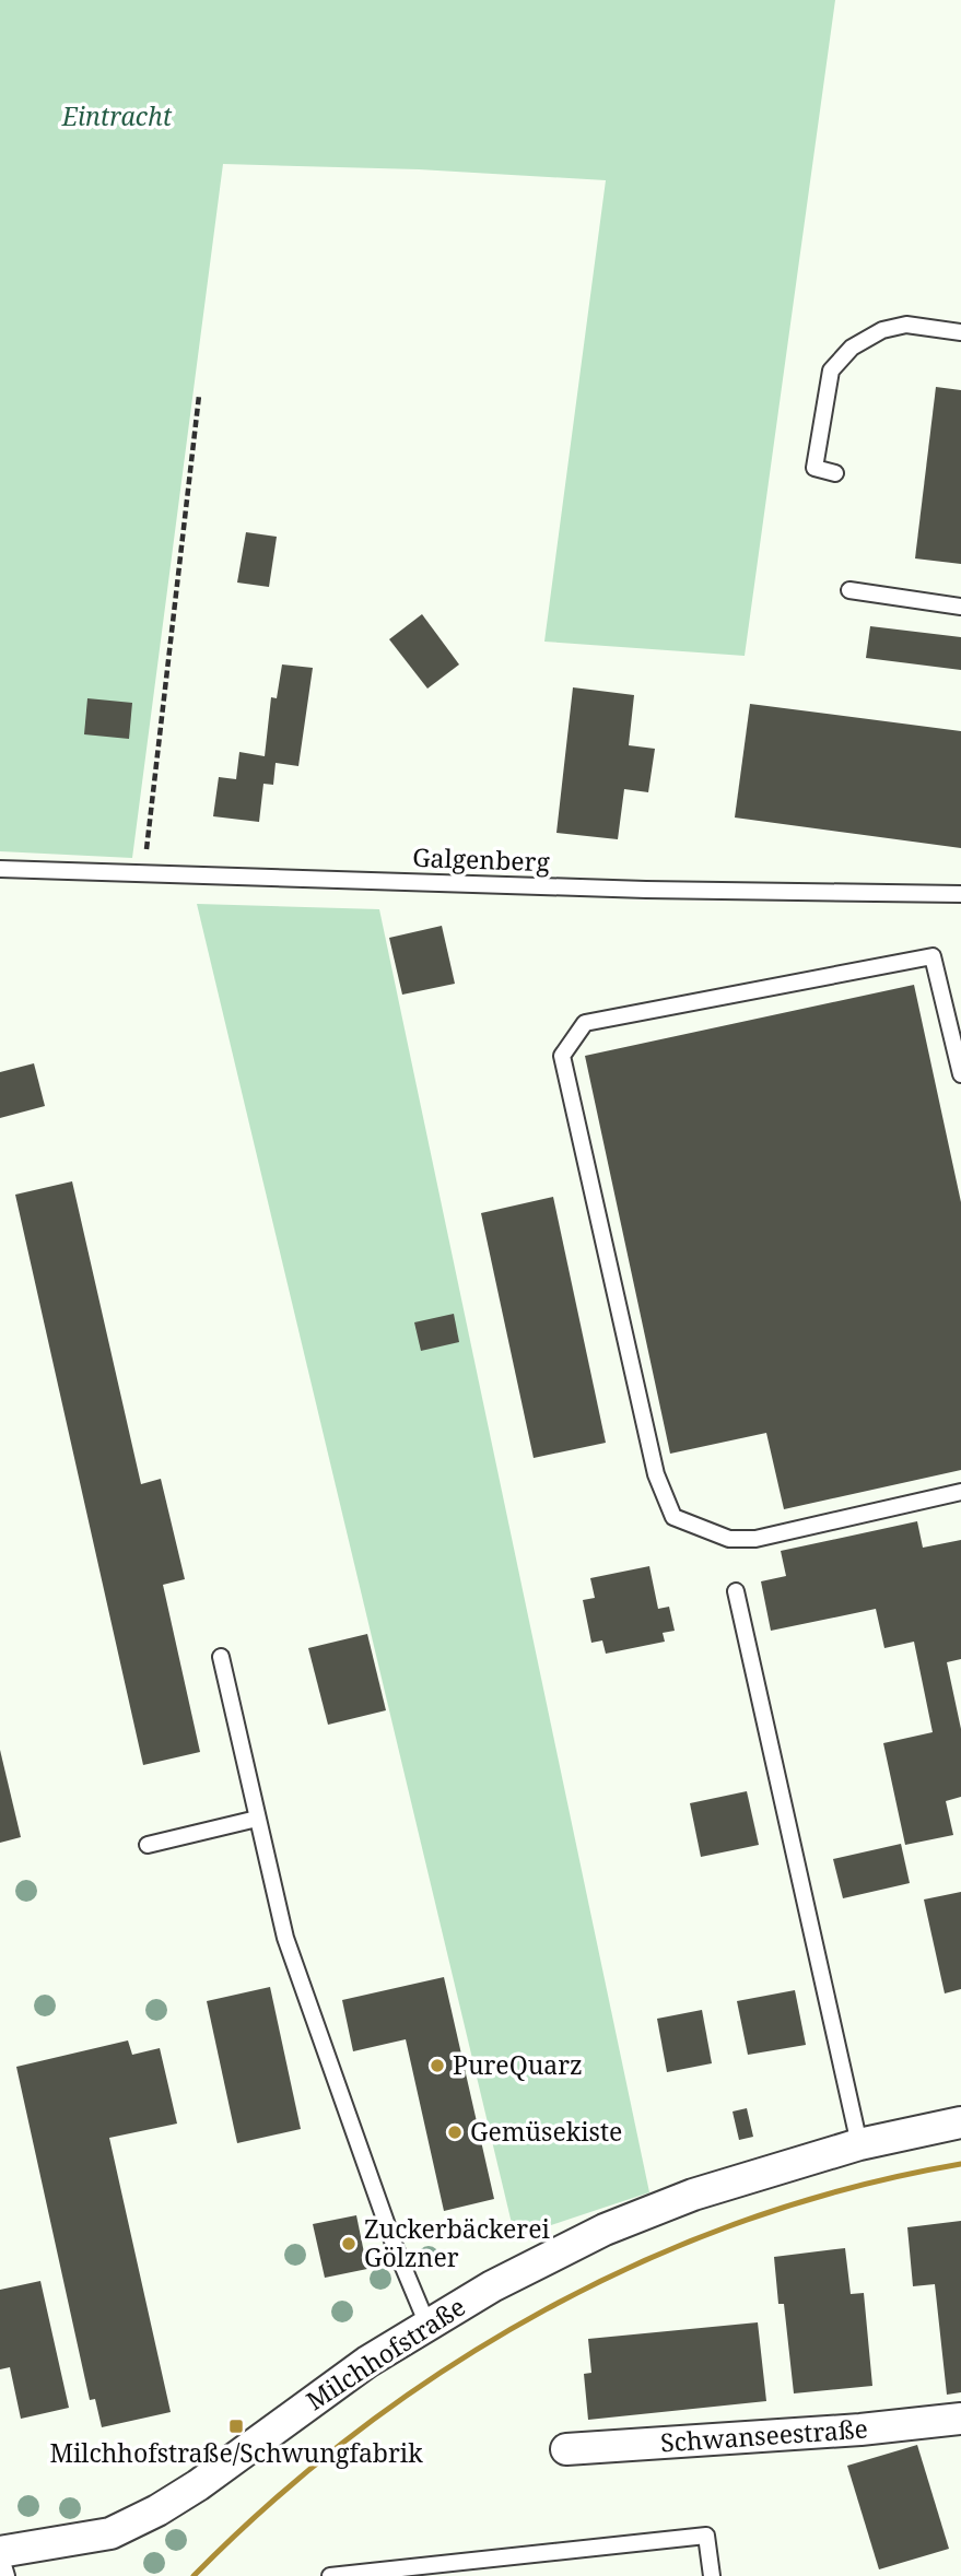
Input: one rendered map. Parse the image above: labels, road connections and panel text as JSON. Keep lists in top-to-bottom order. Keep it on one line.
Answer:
{"streets":{"street":["Milchhofstraße","Schwanseestraße"],"lane":["Galgenberg"]},"parks":["Eintracht"],"places":{"other":["PureQuarz","Gemüsekiste","Zuckerbäckerei Gölzner"],"transit":["Milchhofstraße/Schwungfabrik"]}}
